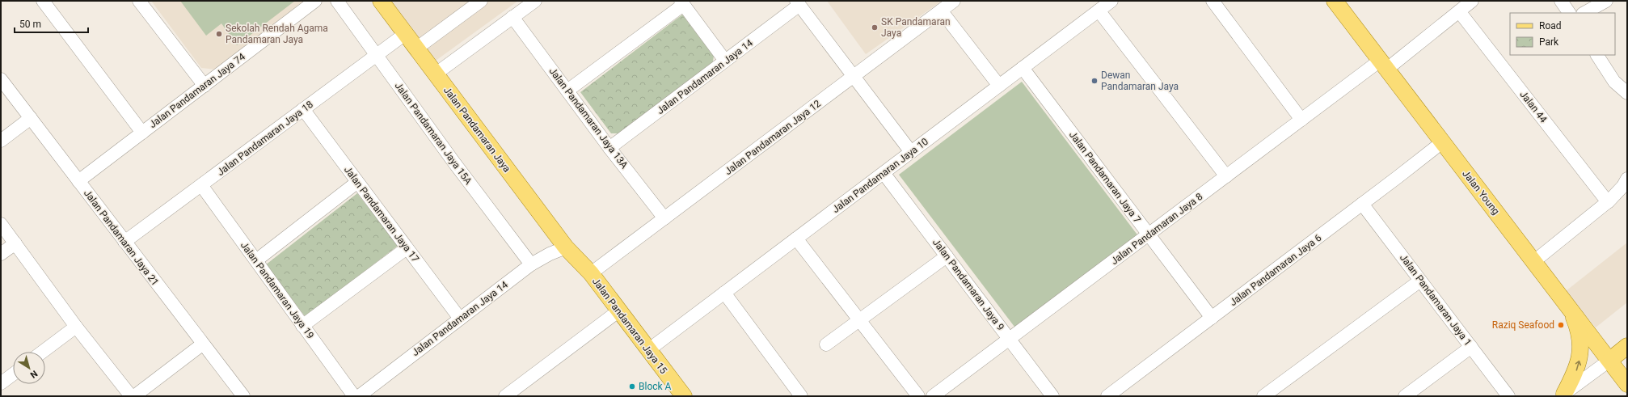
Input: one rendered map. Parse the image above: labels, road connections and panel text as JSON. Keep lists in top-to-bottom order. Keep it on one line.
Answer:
{"streets":{"main road":["Jalan Pandamaran Jaya","Jalan Young","Jalan Pandamaran Jaya 15"],"street":["Jalan Pandamaran Jaya 14","Jalan Pandamaran Jaya 74","Jalan 44","Jalan Pandamaran Jaya 13A","Jalan Pandamaran Jaya 15A","Jalan Pandamaran Jaya 12","Jalan Pandamaran Jaya 18","Jalan Pandamaran Jaya 10","Jalan Pandamaran Jaya 7","Jalan Pandamaran Jaya 17","Jalan Pandamaran Jaya 8","Jalan Pandamaran Jaya 21","Jalan Pandamaran Jaya 6","Jalan Pandamaran Jaya 9","Jalan Pandamaran Jaya 19","Jalan Pandamaran Jaya 1"]},"crossings":[["Jalan Pandamaran Jaya 14","Jalan Pandamaran Jaya 13A"],["Jalan Pandamaran Jaya 14","Jalan Pandamaran Jaya"],["Jalan Pandamaran Jaya 14","Jalan Pandamaran Jaya 15A"],["Jalan Pandamaran Jaya 14","Jalan Pandamaran Jaya 17"],["Jalan Pandamaran Jaya 14","Jalan Pandamaran Jaya 15"],["Jalan Pandamaran Jaya 74","Jalan Pandamaran Jaya 21"],["Jalan 44","Jalan Pandamaran Jaya 8"],["Jalan Pandamaran Jaya 13A","Jalan Pandamaran Jaya 12"],["Jalan Pandamaran Jaya","Jalan Pandamaran Jaya 18"],["Jalan Pandamaran Jaya","Jalan Pandamaran Jaya 15"],["Jalan Pandamaran Jaya 15A","Jalan Pandamaran Jaya 18"],["Jalan Pandamaran Jaya 12","Jalan Pandamaran Jaya 15"],["Jalan Pandamaran Jaya 18","Jalan Pandamaran Jaya 17"],["Jalan Pandamaran Jaya 18","Jalan Pandamaran Jaya 21"],["Jalan Pandamaran Jaya 18","Jalan Pandamaran Jaya 19"],["Jalan Pandamaran Jaya 10","Jalan Pandamaran Jaya 7"],["Jalan Pandamaran Jaya 10","Jalan Pandamaran Jaya 9"],["Jalan Pandamaran Jaya 10","Jalan Pandamaran Jaya 15"],["Jalan Pandamaran Jaya 7","Jalan Pandamaran Jaya 8"],["Jalan Pandamaran Jaya 7","Jalan Pandamaran Jaya 6"],["Jalan Young","Jalan Pandamaran Jaya 8"],["Jalan Young","Jalan Pandamaran Jaya 6"],["Jalan Pandamaran Jaya 8","Jalan Pandamaran Jaya 9"],["Jalan Pandamaran Jaya 6","Jalan Pandamaran Jaya 1"]],"places":["SK Pandamaran Jaya","Sekolah Rendah Agama Pandamaran Jaya","Dewan Pandamaran Jaya","Raziq Seafood","Block A"],"legend":["Road","Park"],"scale_bar":"50 m","north":"bottom right"}
